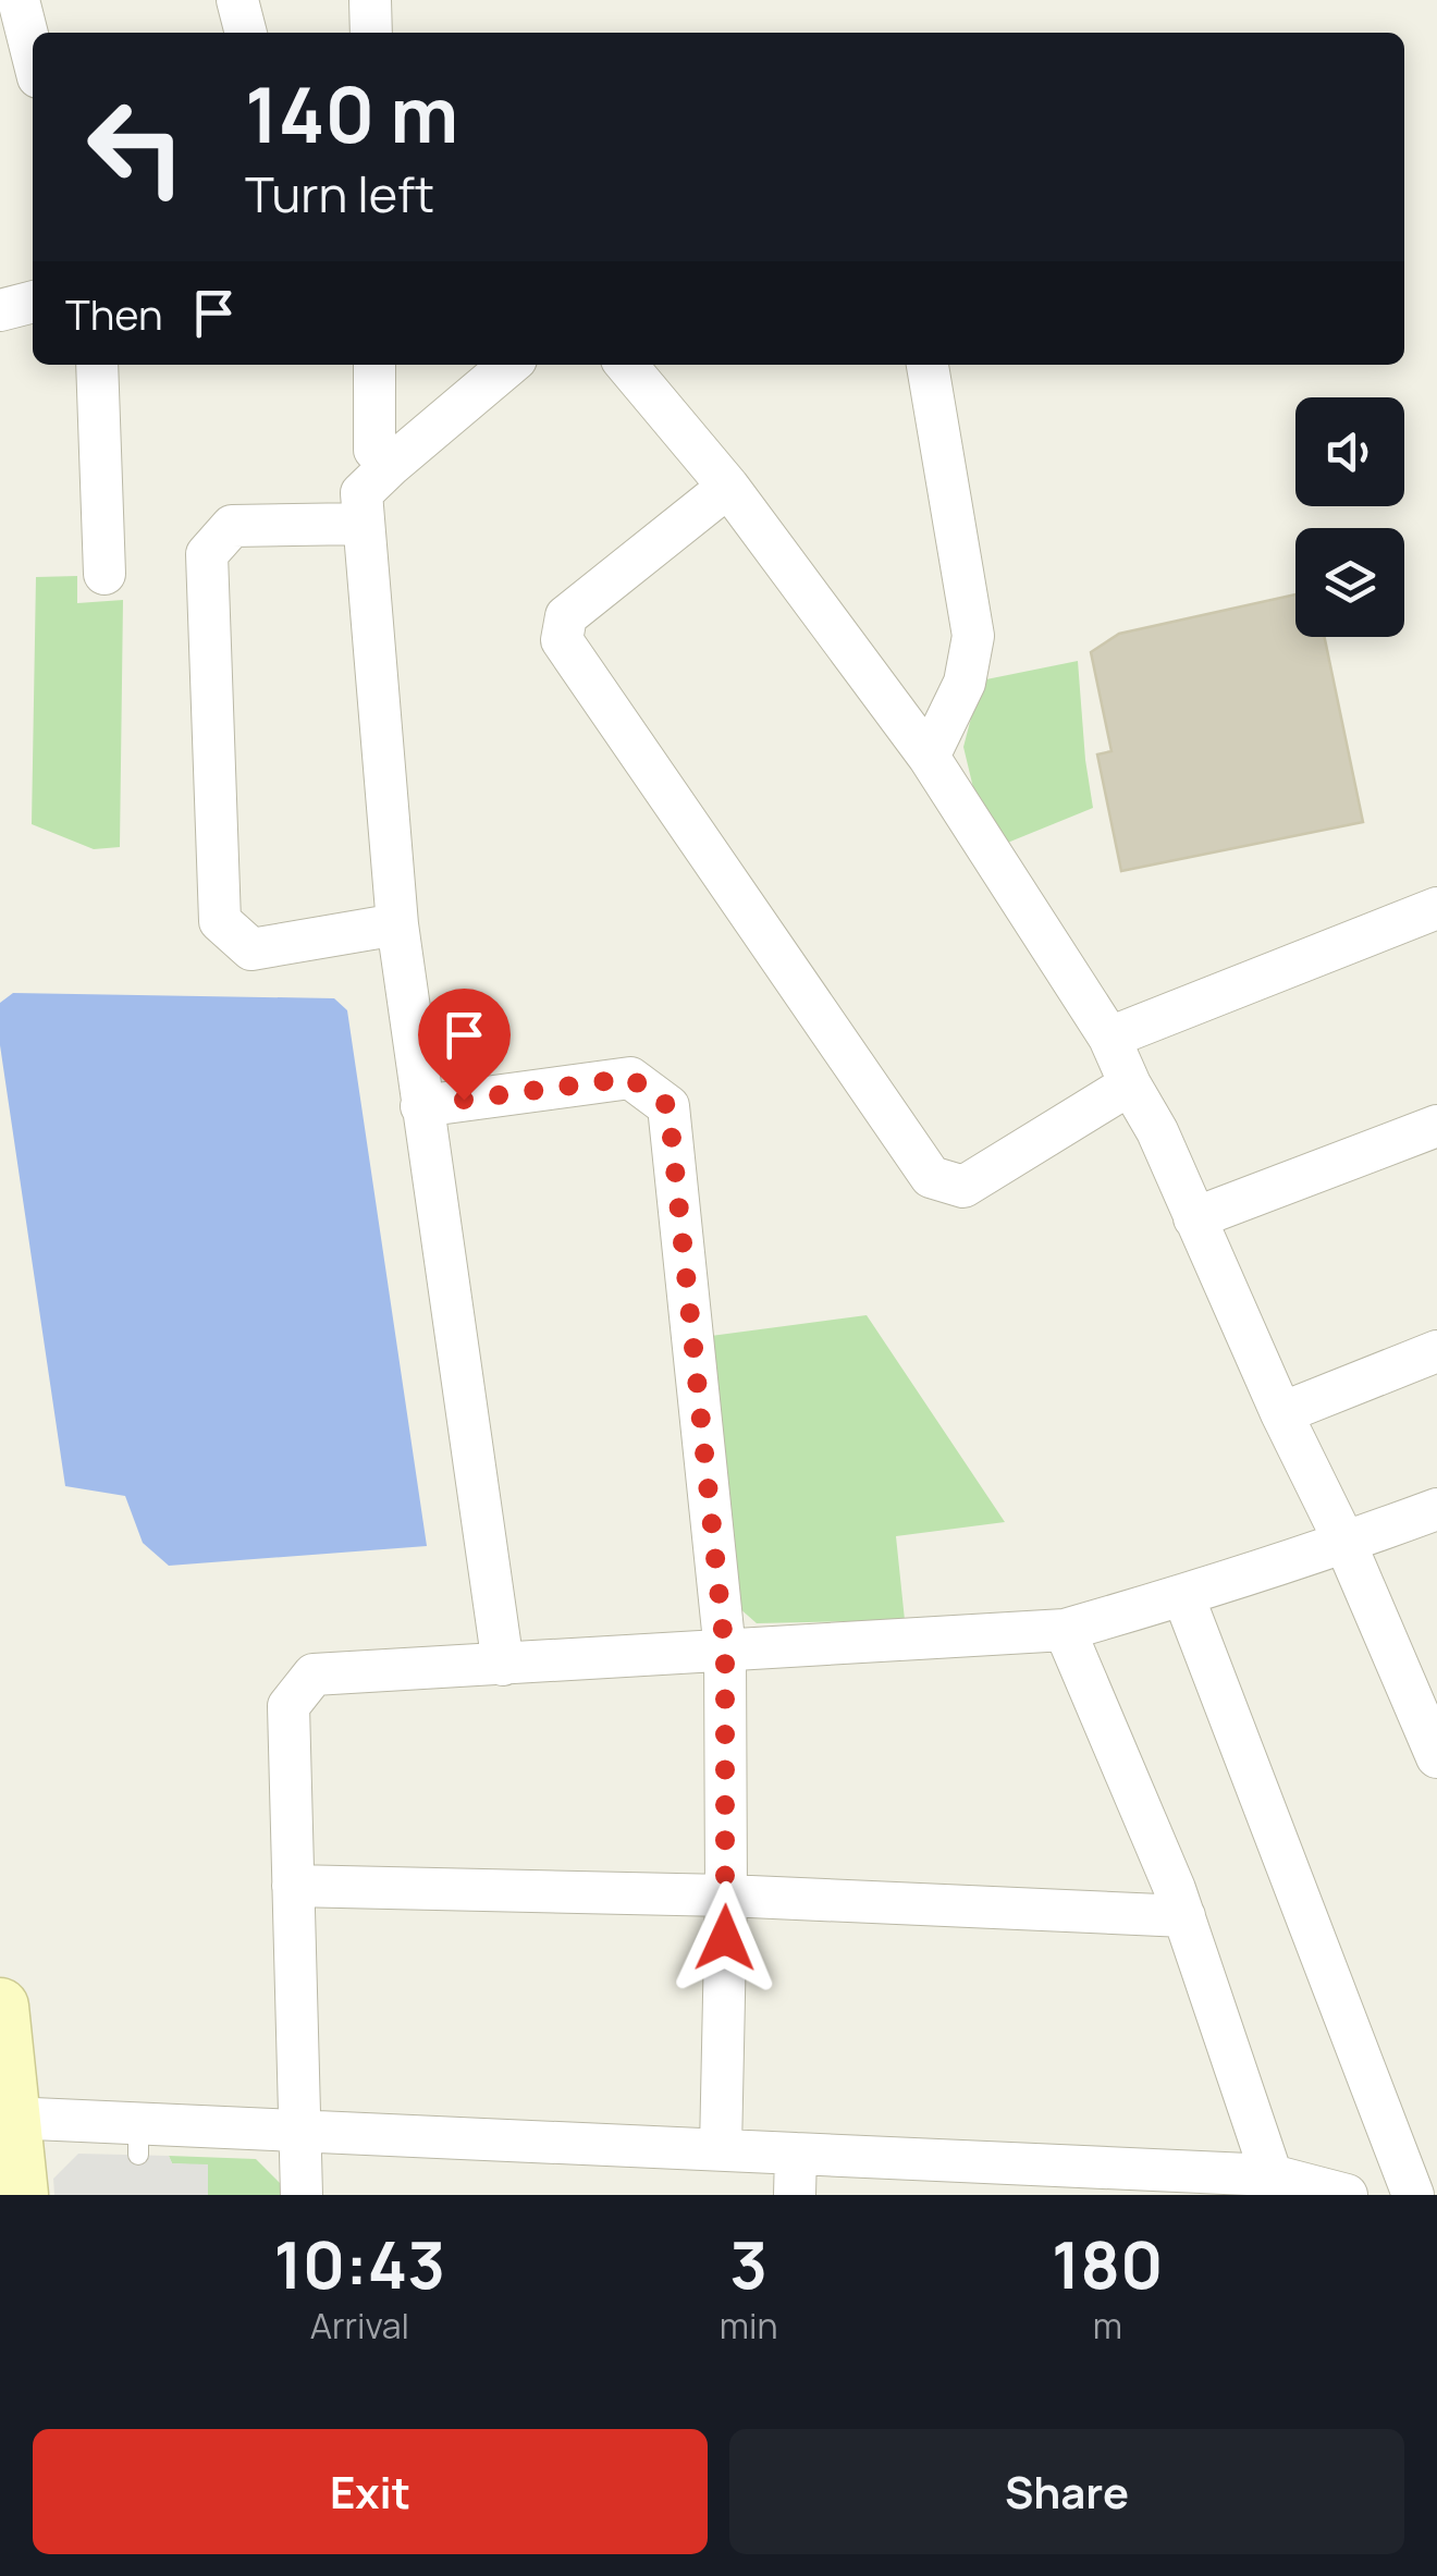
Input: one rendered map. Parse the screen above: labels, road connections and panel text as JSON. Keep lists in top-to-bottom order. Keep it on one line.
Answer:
{"page":{"turn":["140 m","Turn left"],"then":"Then","eta":["10:43","Arrival","3","min","180","m"],"buttons":["Exit","Share"]}}
